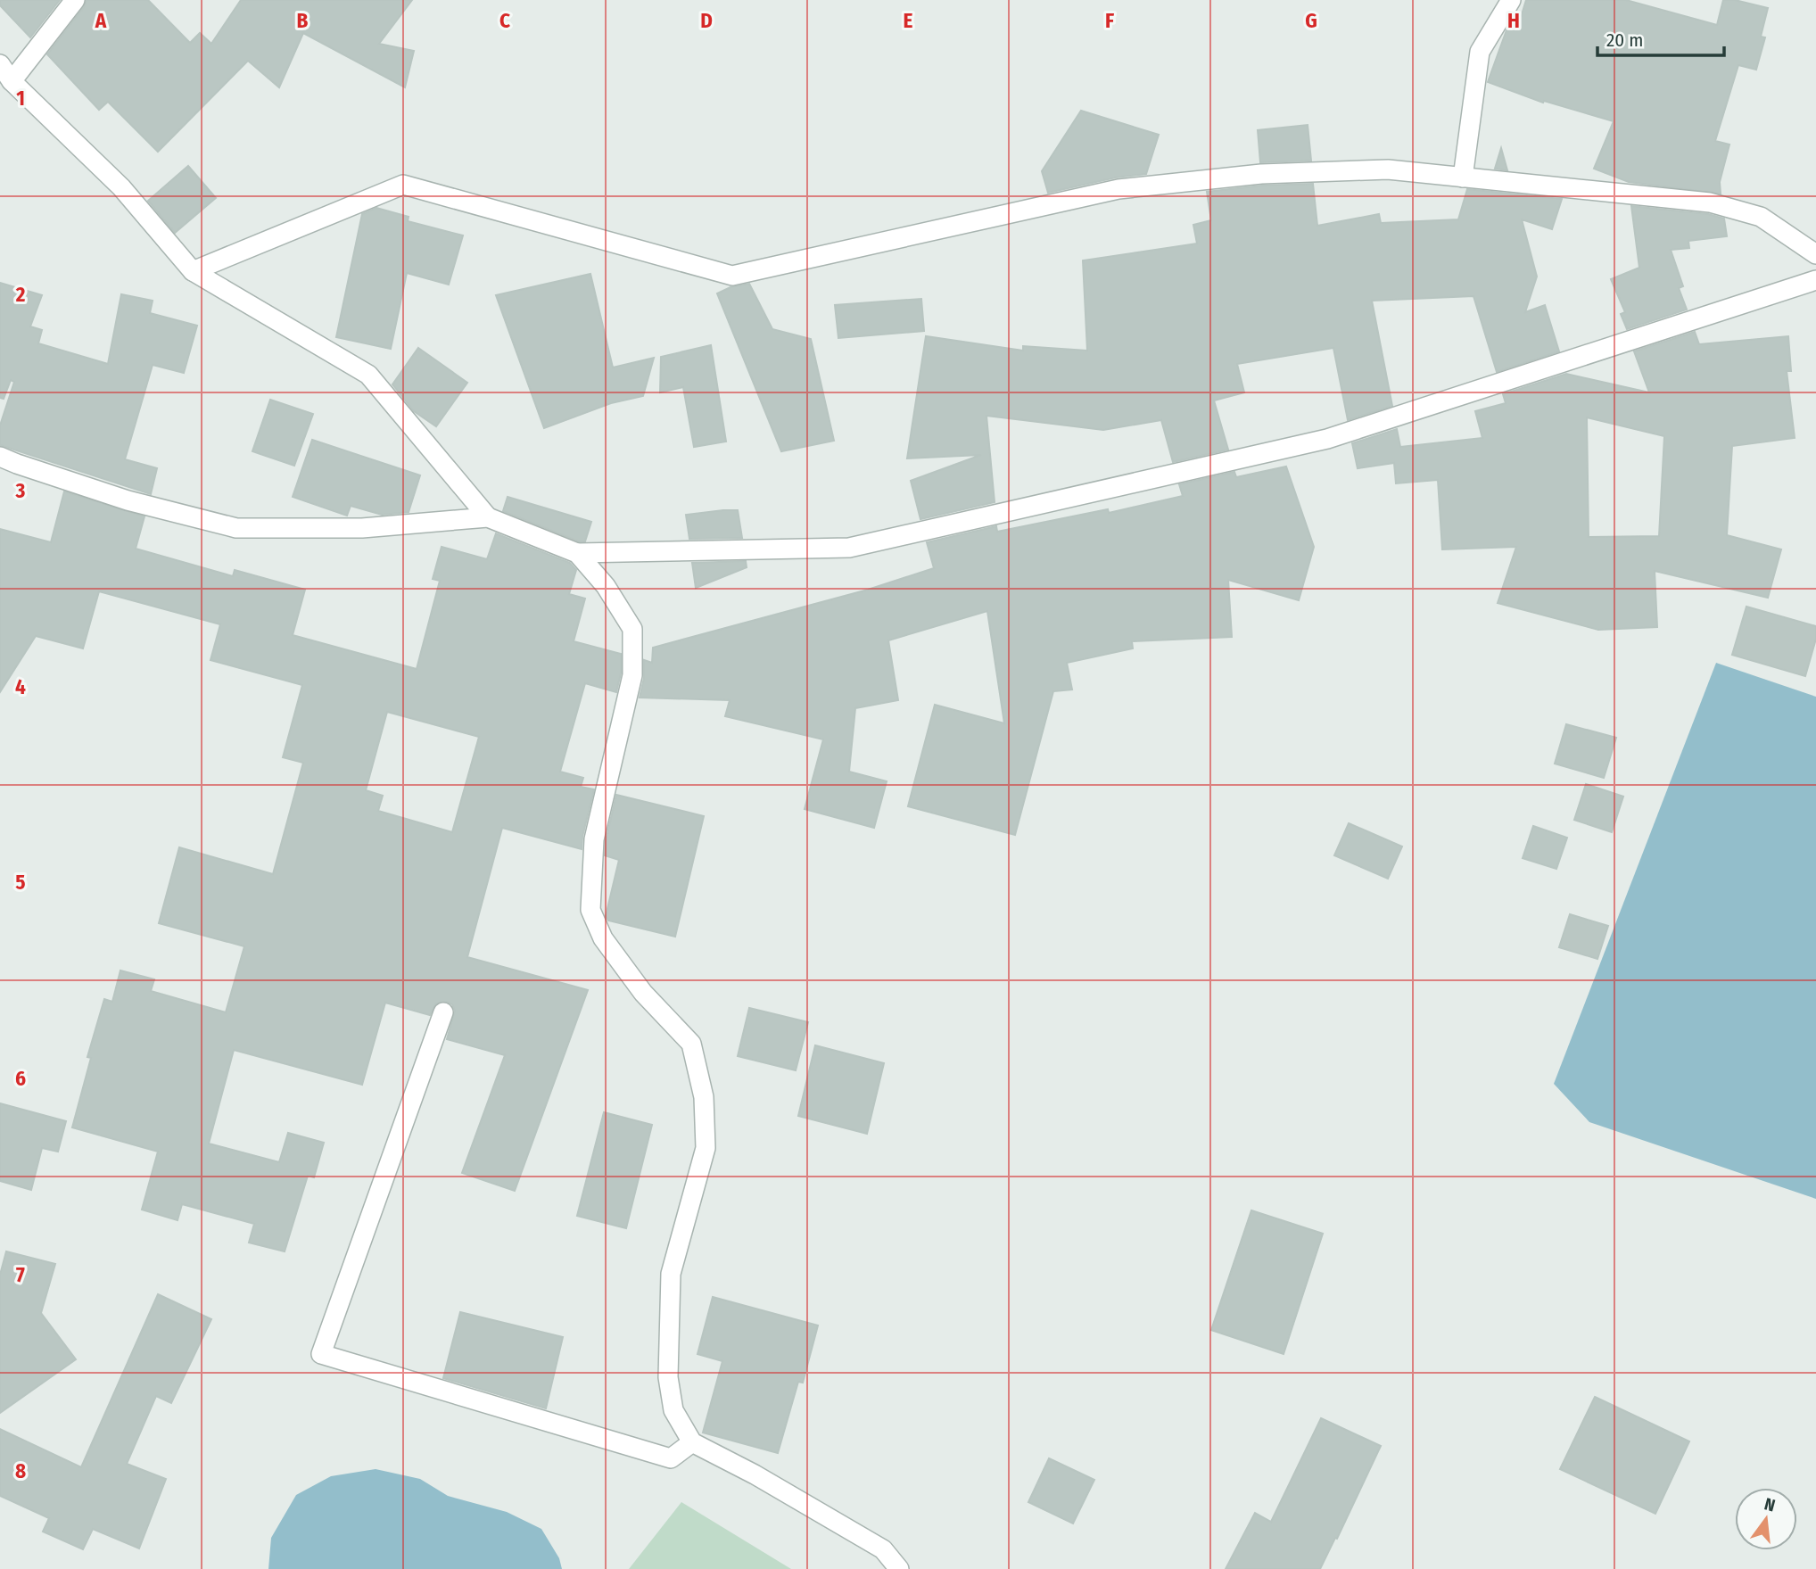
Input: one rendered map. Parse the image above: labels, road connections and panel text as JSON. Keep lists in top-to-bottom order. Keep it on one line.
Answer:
{"scale_bar":"20 m","north":"top","grid":{"columns":["A","B","C","D","E","F","G","H"],"rows":["1","2","3","4","5","6","7","8"]}}
